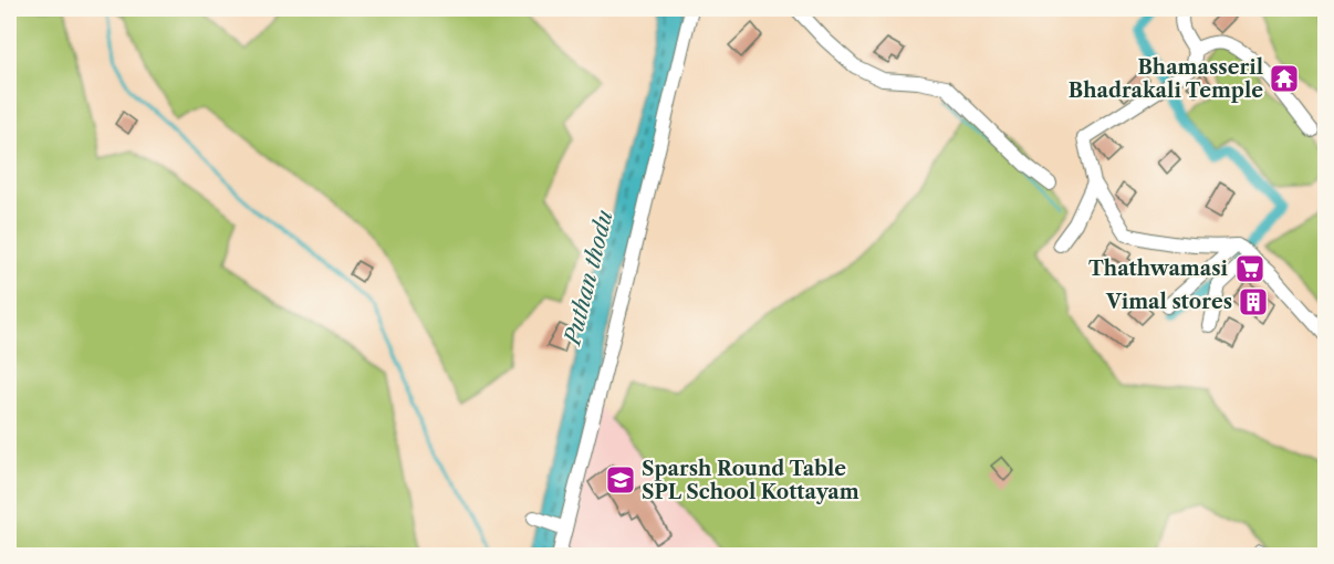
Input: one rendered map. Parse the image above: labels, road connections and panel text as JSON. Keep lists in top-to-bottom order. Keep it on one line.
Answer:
{"water":["Puthan thodu"],"places":{"temple":["Bhamasseril Bhadrakali Temple"],"supermarket":["Thathwamasi"],"building":["Vimal stores"],"school or university":["Sparsh Round Table SPL School Kottayam"]}}
